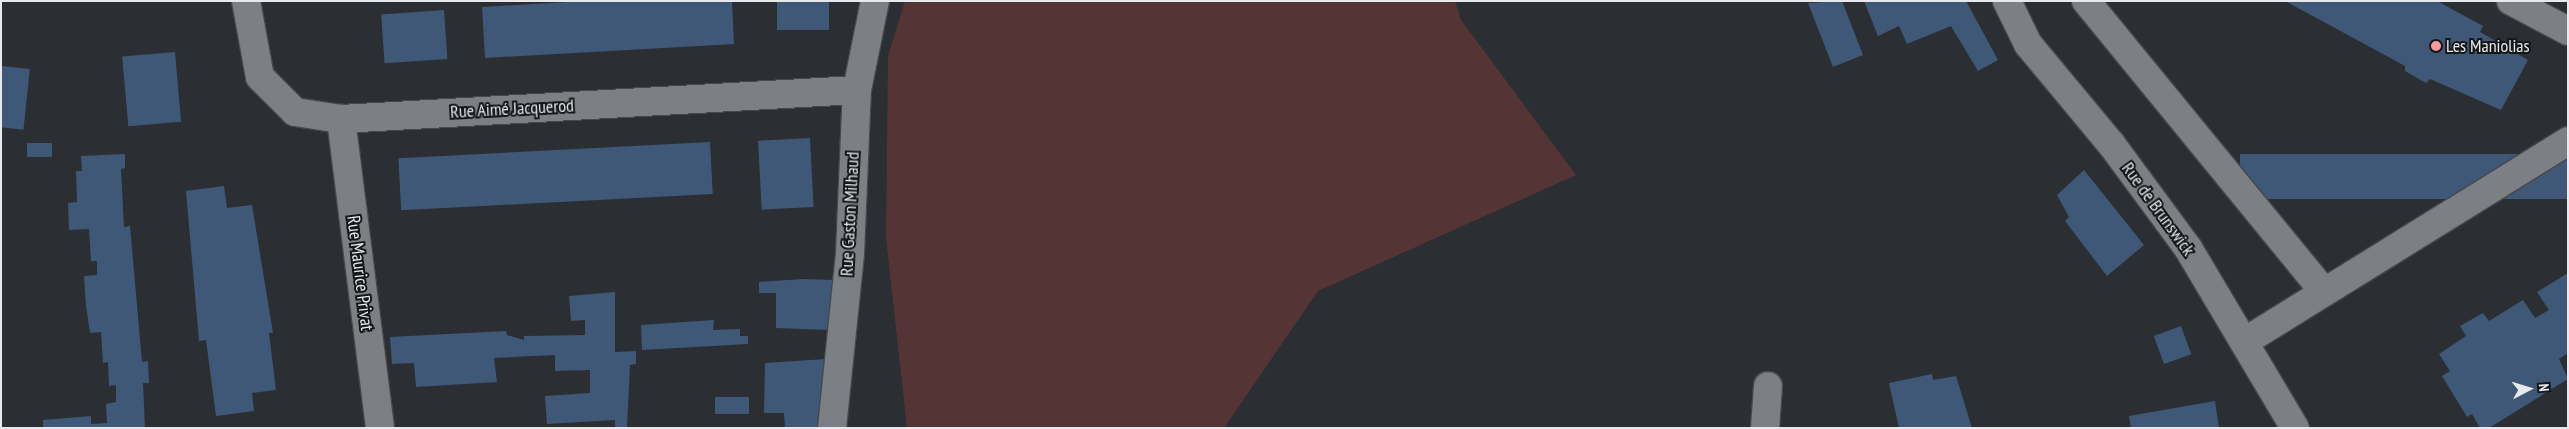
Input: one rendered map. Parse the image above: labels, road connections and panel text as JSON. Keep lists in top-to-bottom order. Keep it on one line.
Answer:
{"streets":{"street":["Rue Aimé Jacquerod","Rue de Brunswick","Rue Gaston Milhaud","Rue Maurice Privat"]},"crossings":[["Rue Aimé Jacquerod","Rue Gaston Milhaud"],["Rue Aimé Jacquerod","Rue Maurice Privat"]],"places":["Les Maniolias"],"north":"right"}
